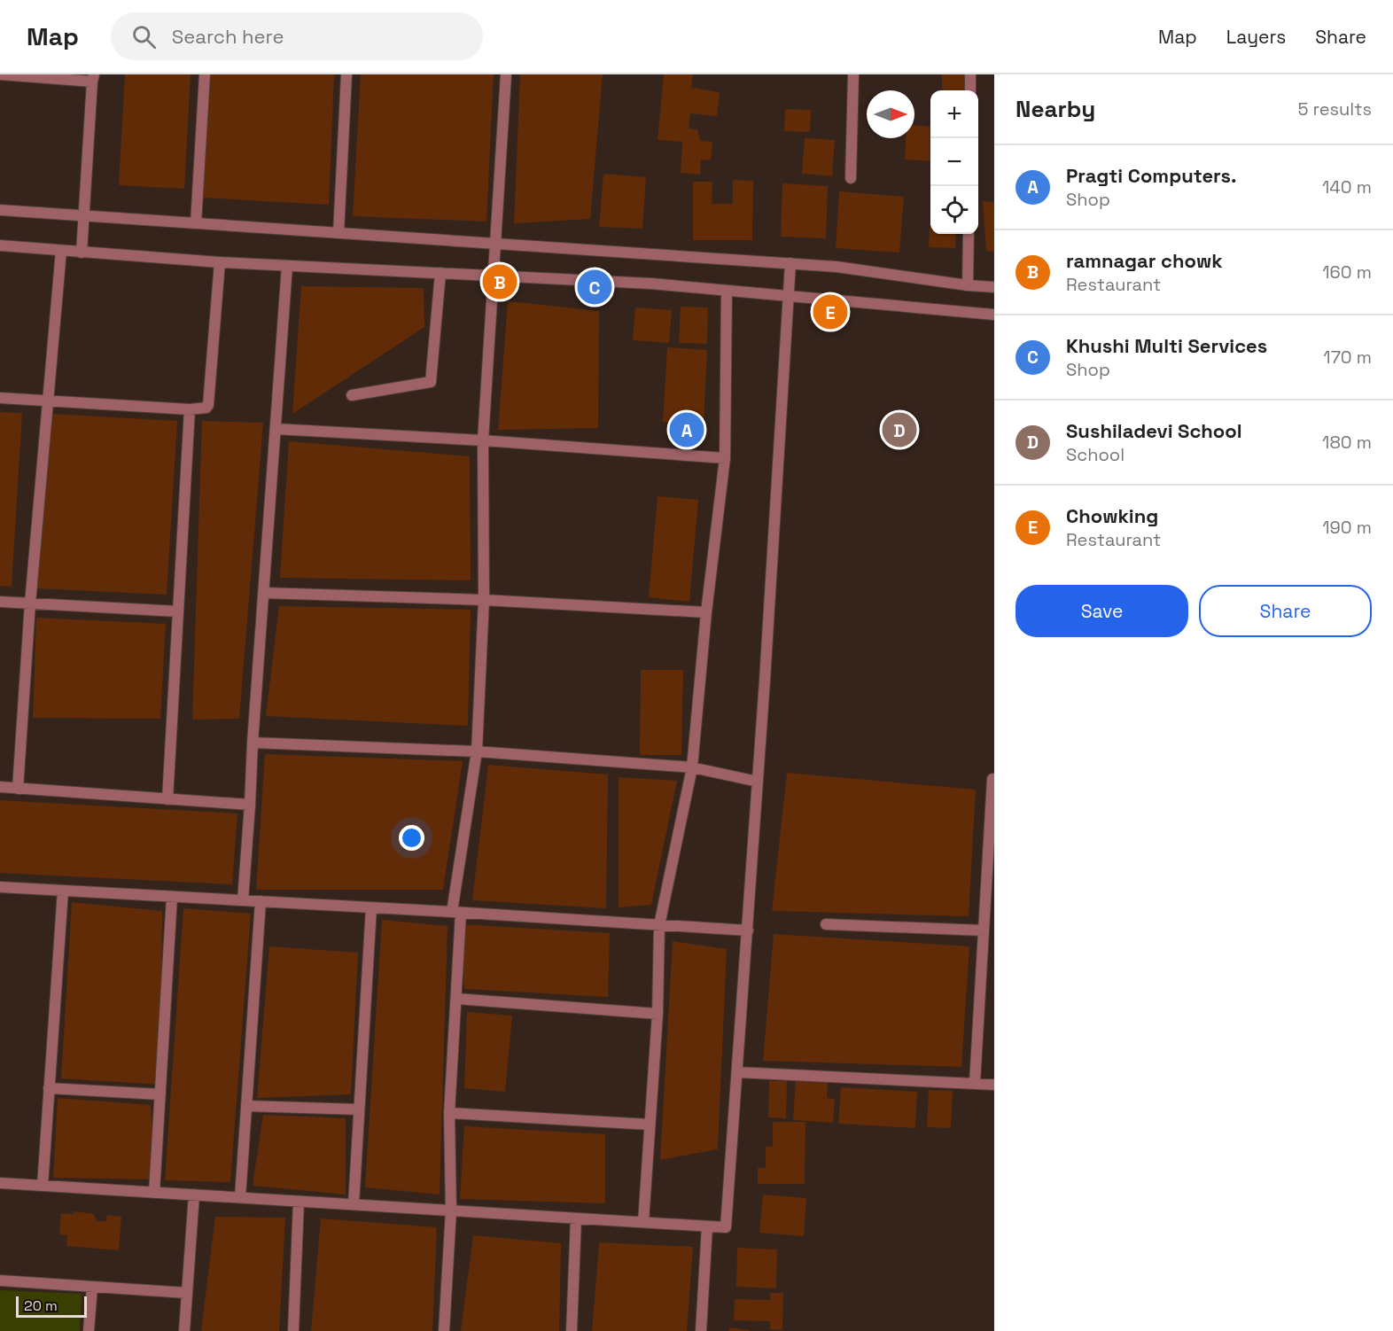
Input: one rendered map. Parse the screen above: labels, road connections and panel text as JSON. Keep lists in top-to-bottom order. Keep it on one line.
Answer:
{"scale_bar":"20 m","north":"right","page":{"header":"Map","search":"Search here","nav":["Map","Layers","Share"],"heading":["Nearby","5 results"],"map_buttons":["+","−"],"list":[{"mark":"A","name":"Pragti Computers.","note":"Shop","value":"140 m"},{"mark":"B","name":"ramnagar chowk","note":"Restaurant","value":"160 m"},{"mark":"C","name":"Khushi Multi Services","note":"Shop","value":"170 m"},{"mark":"D","name":"Sushiladevi School","note":"School","value":"180 m"},{"mark":"E","name":"Chowking","note":"Restaurant","value":"190 m"}],"pins":["B","C","E","A","D"],"buttons":["Save","Share"],"scale":"20 m"}}
